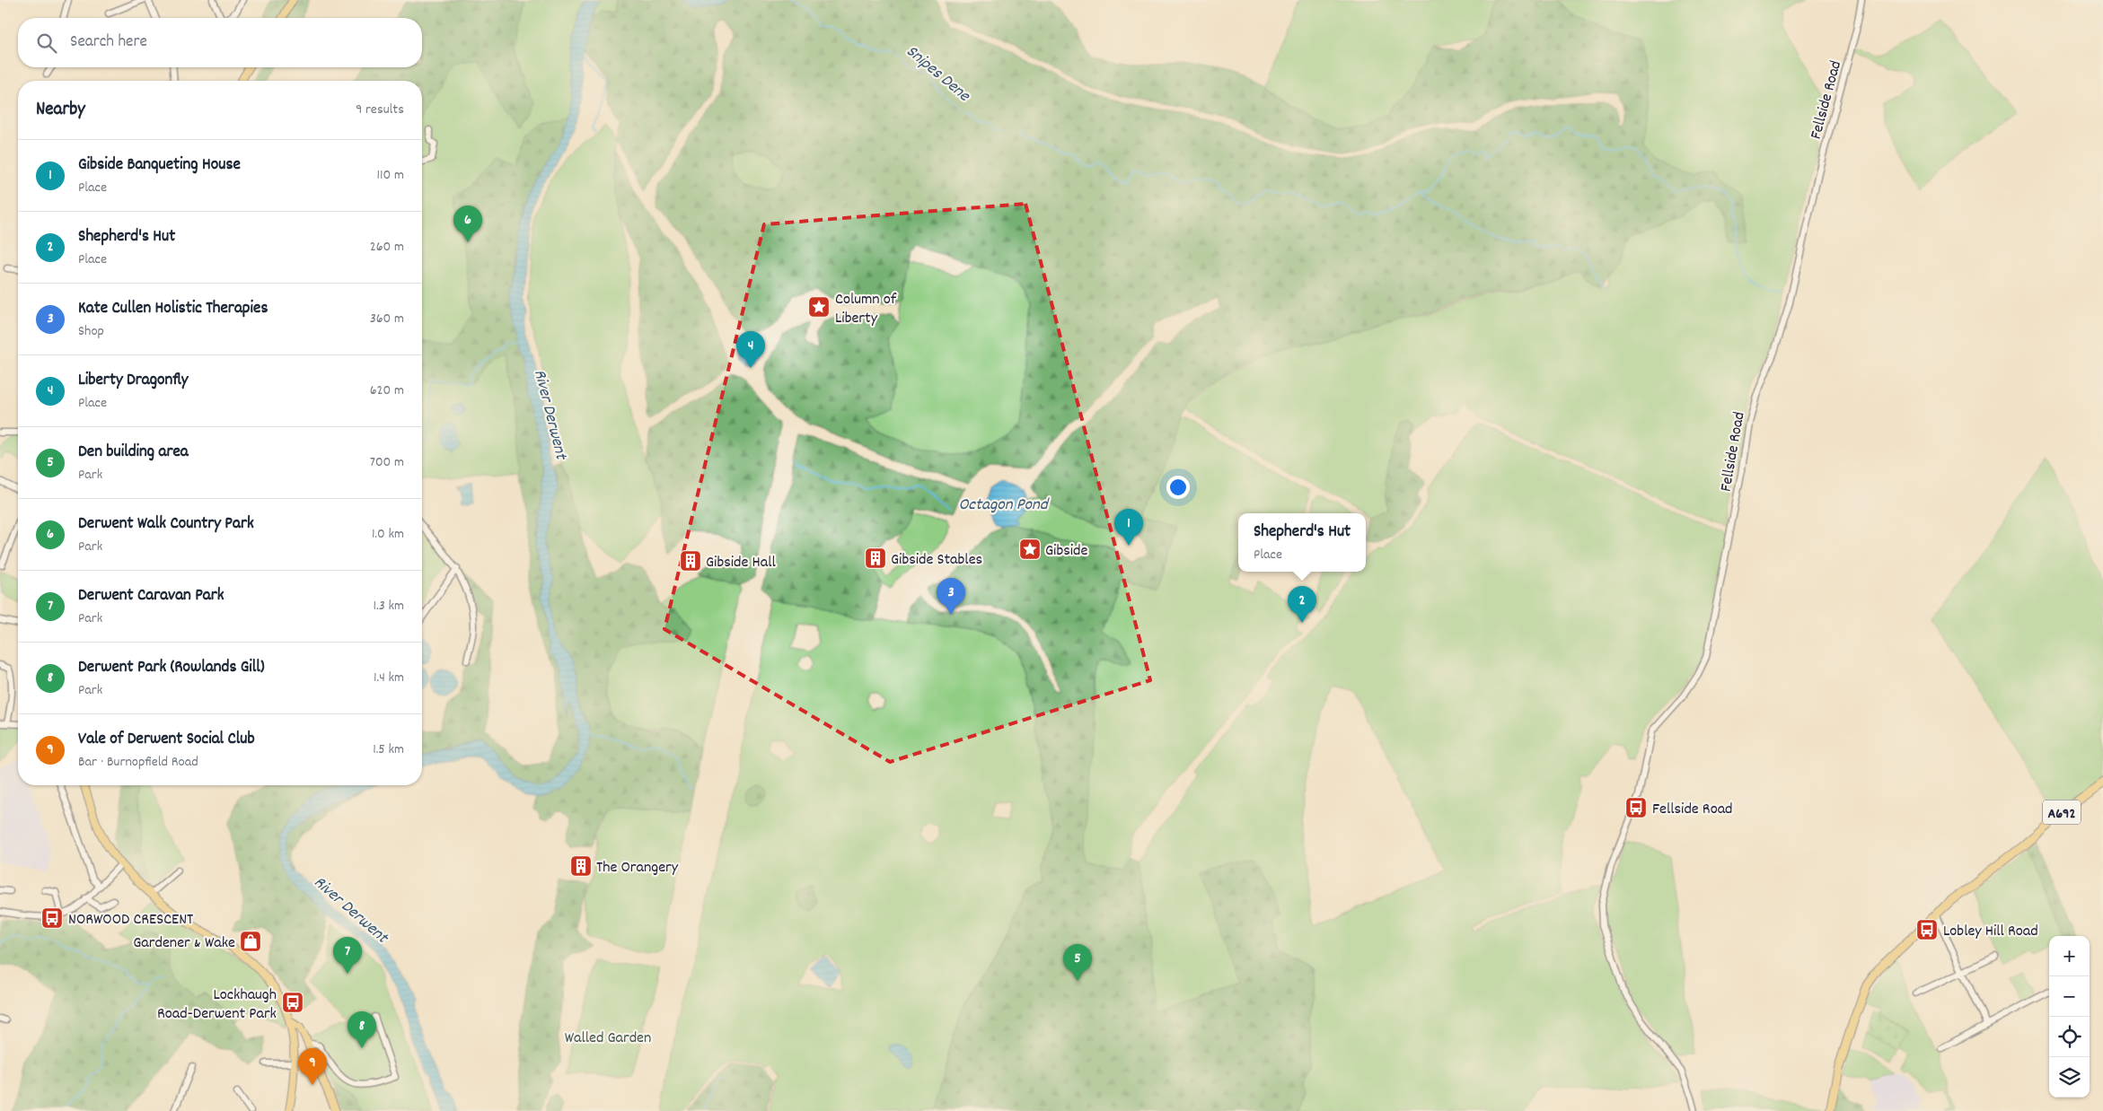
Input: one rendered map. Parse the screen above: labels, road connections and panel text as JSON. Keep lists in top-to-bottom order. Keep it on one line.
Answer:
{"streets":{"highway":["A692"],"street":["Fellside Road"]},"water":["Snipes Dene","River Derwent","Octagon Pond"],"parks":["Walled Garden"],"places":{"place":["Column of Liberty","Gibside"],"building":["Gibside Stables","Gibside Hall","The Orangery"],"bus stop":["Fellside Road","NORWOOD CRESCENT","Lobley Hill Road","Lockhaugh Road-Derwent Park"],"shop":["Gardener & Wake"]},"page":{"search":"Search here","heading":["Nearby","9 results"],"list":[{"mark":"1","name":"Gibside Banqueting House","note":"Place","value":"110 m"},{"mark":"2","name":"Shepherd's Hut","note":"Place","value":"260 m"},{"mark":"3","name":"Kate Cullen Holistic Therapies","note":"Shop","value":"360 m"},{"mark":"4","name":"Liberty Dragonfly","note":"Place","value":"620 m"},{"mark":"5","name":"Den building area","note":"Park","value":"700 m"},{"mark":"6","name":"Derwent Walk Country Park","note":"Park","value":"1.0 km"},{"mark":"7","name":"Derwent Caravan Park","note":"Park","value":"1.3 km"},{"mark":"8","name":"Derwent Park (Rowlands Gill)","note":"Park","value":"1.4 km"},{"mark":"9","name":"Vale of Derwent Social Club","note":"Bar · Burnopfield Road","value":"1.5 km"}],"pins":["6","4","1","3","2","7","5","8","9"],"popup":["Shepherd's Hut","Place"],"map_buttons":["+","−"]}}
